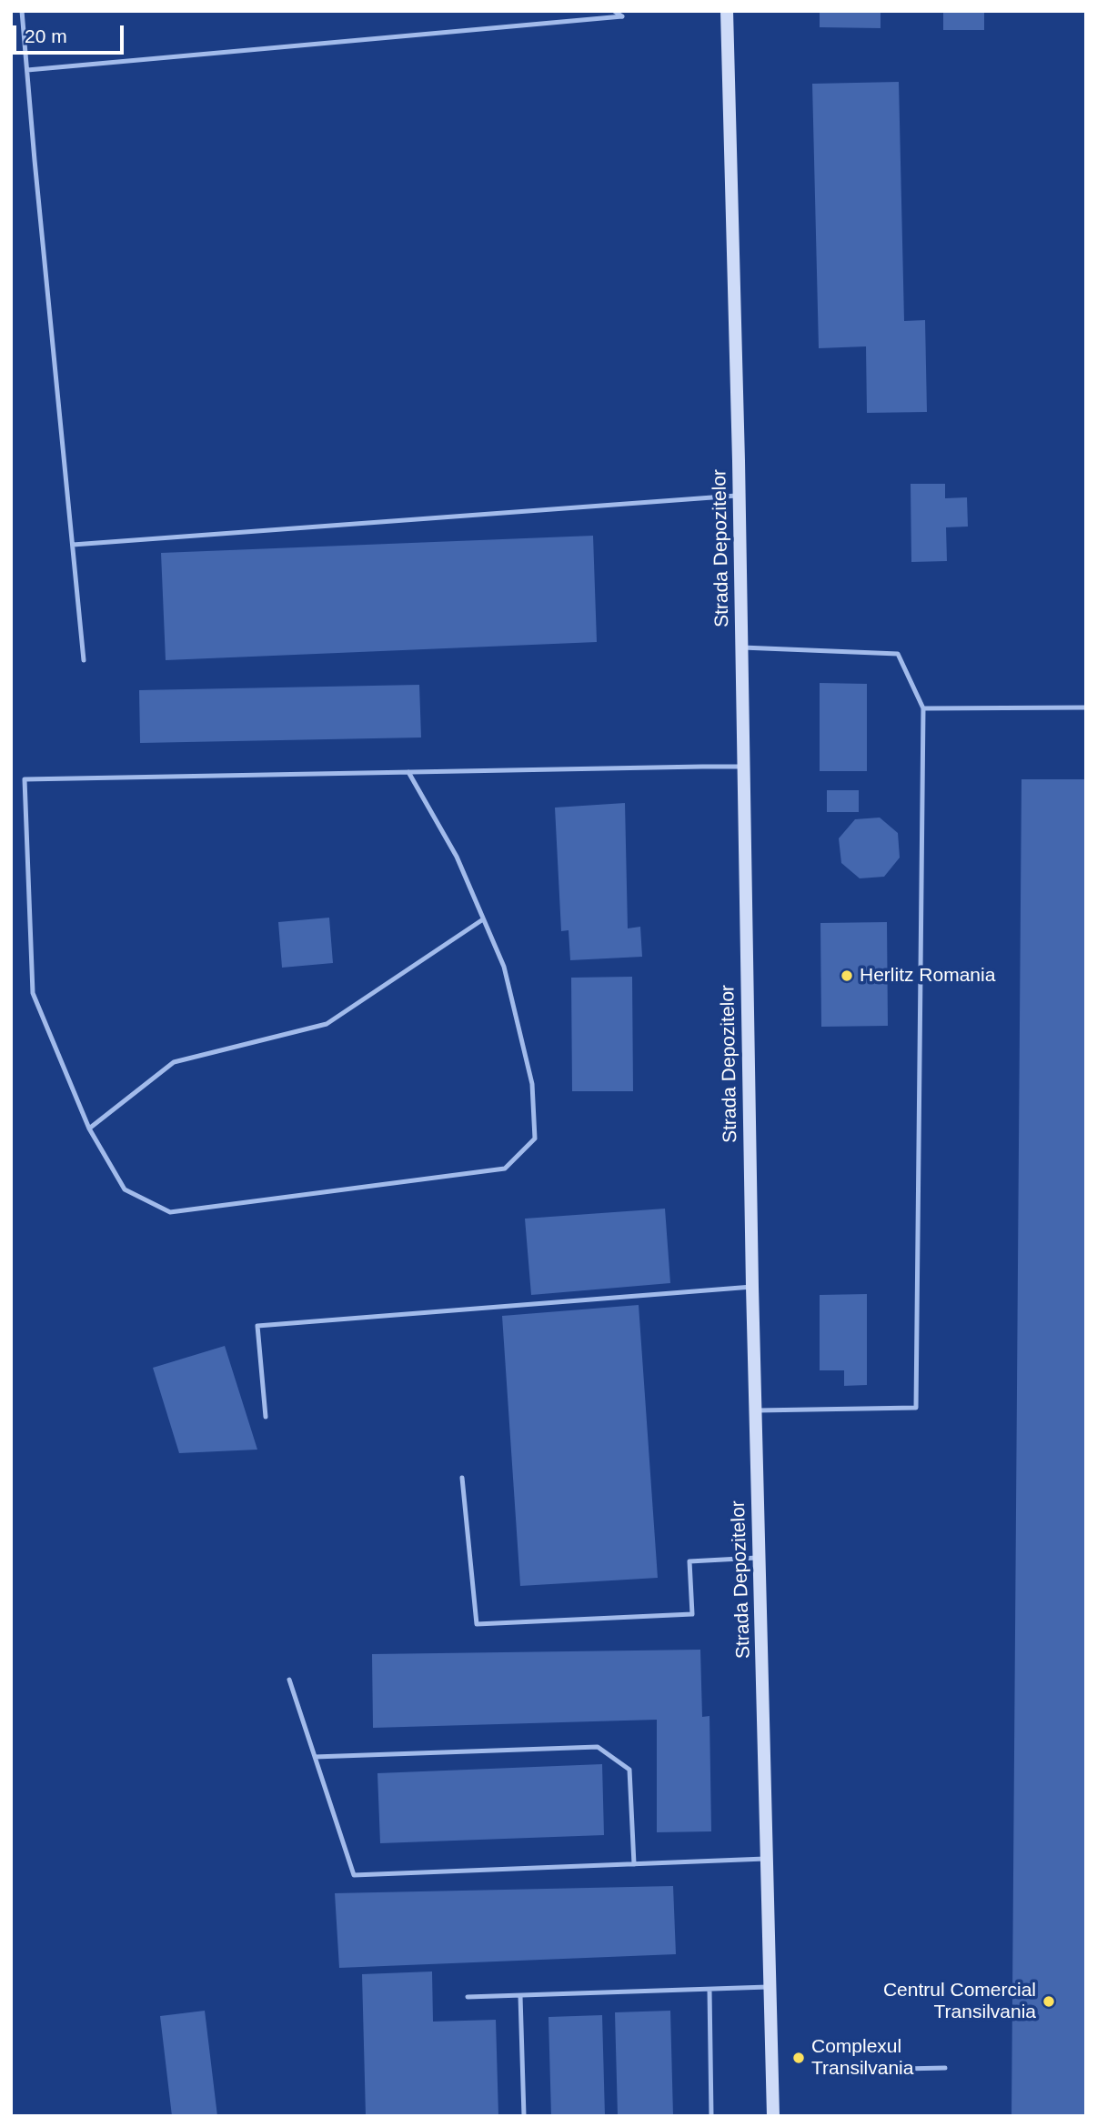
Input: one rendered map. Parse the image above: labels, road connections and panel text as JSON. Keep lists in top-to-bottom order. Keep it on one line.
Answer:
{"streets":{"street":["Strada Depozitelor"]},"places":["Herlitz Romania","Centrul Comercial Transilvania","Complexul Transilvania"],"scale_bar":"20 m"}
